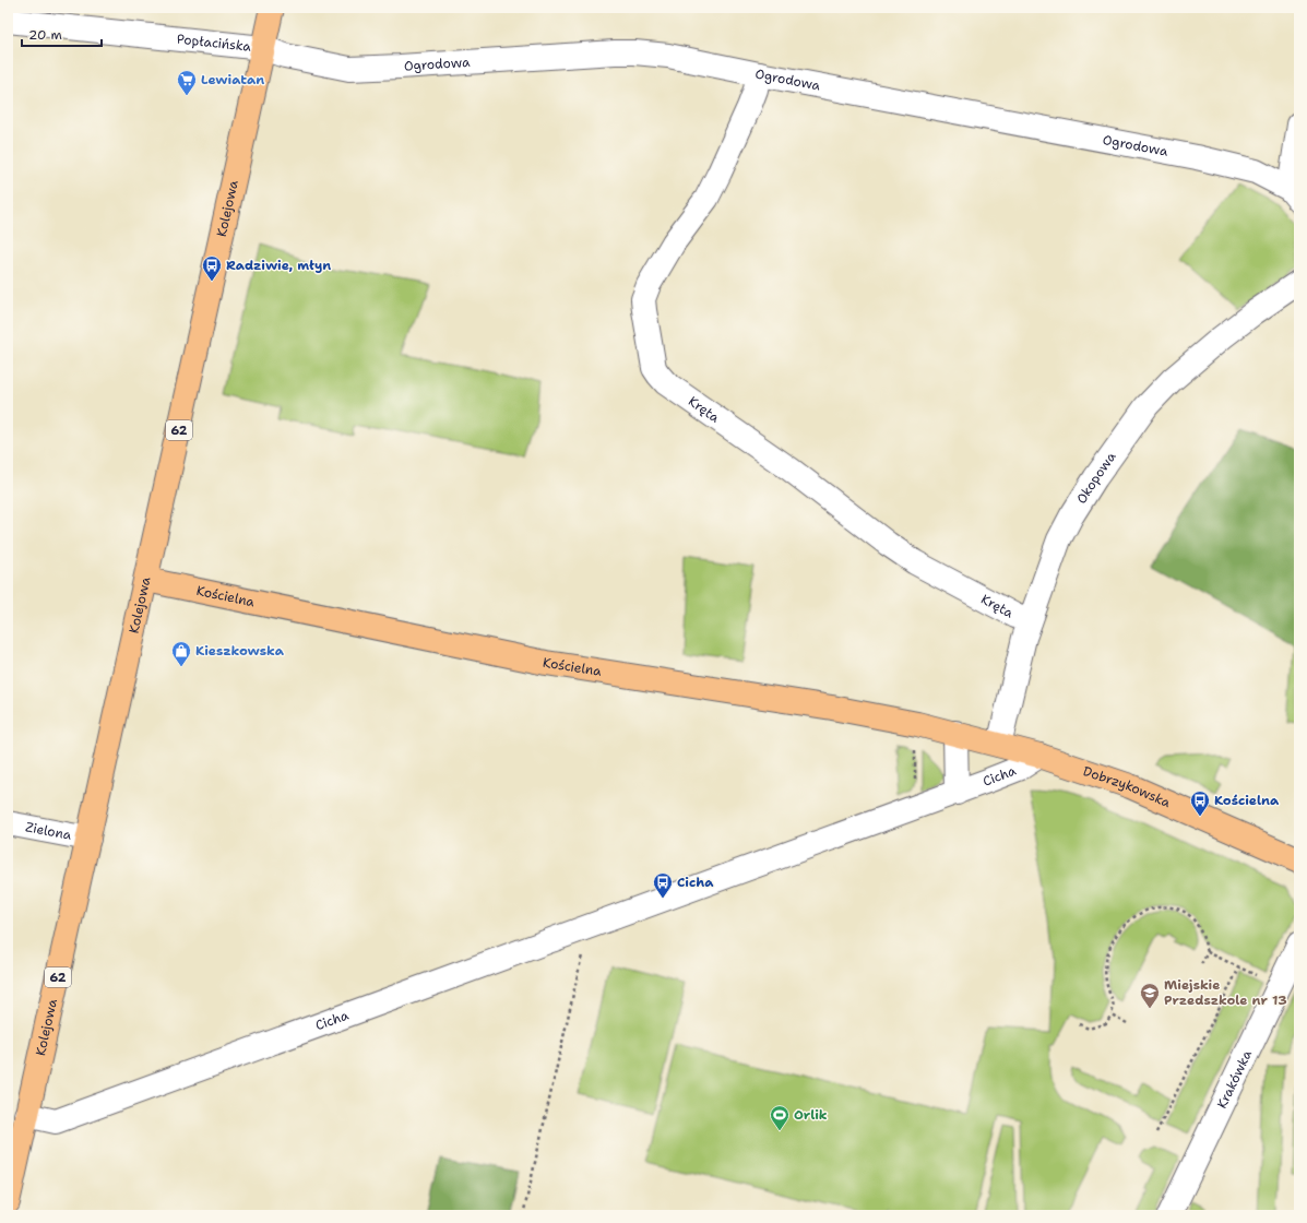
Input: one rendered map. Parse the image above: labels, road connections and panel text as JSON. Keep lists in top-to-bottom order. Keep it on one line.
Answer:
{"streets":{"main road":["Kolejowa","62","Kościelna","Dobrzykowska"],"street":["Popłacińska","Ogrodowa","Kręta","Okopowa","Cicha","Zielona","Krakówka"]},"crossings":[["Popłacińska","Ogrodowa"],["Popłacińska","Kolejowa"],["Ogrodowa","Kolejowa"],["Ogrodowa","Kręta"],["Kolejowa","Kościelna"],["Kolejowa","Cicha"],["Kolejowa","Zielona"],["Kręta","Okopowa"],["Okopowa","Kościelna"],["Okopowa","Dobrzykowska"],["Kościelna","Dobrzykowska"],["Cicha","Dobrzykowska"]],"places":{"supermarket":["Lewiatan"],"bus stop":["Radziwie, młyn","Kościelna","Cicha"],"shop":["Kieszkowska"],"school or university":["Miejskie Przedszkole nr 13"],"sports":["Orlik"]},"scale_bar":"20 m"}
